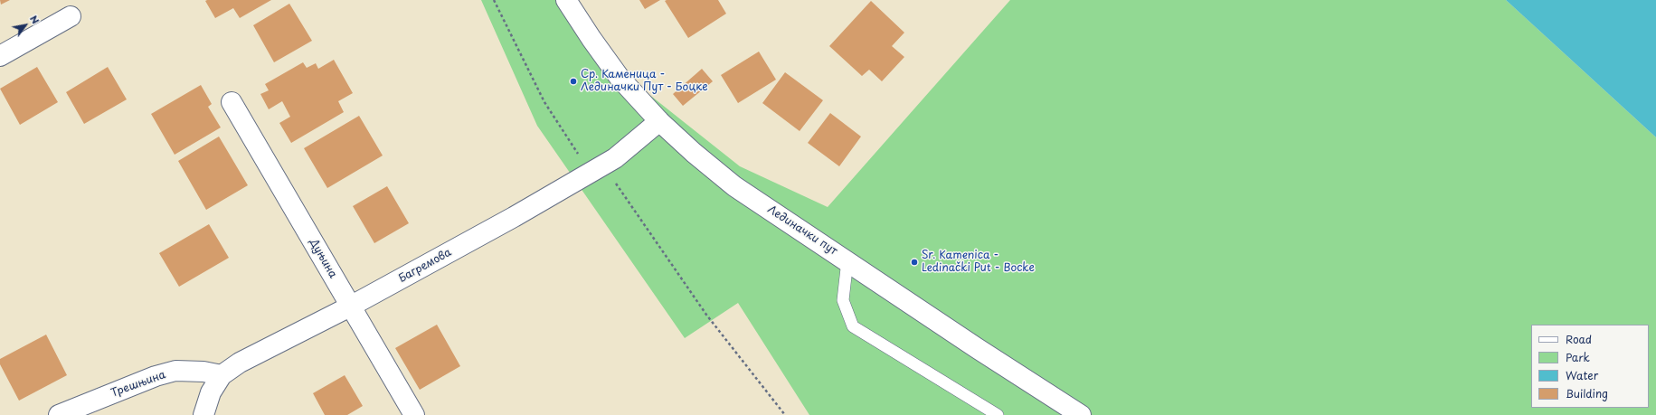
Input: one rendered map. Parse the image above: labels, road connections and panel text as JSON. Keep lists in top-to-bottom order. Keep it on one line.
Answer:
{"streets":{"street":["Лединачки пут","Дуњина","Багремова","Трешњина"]},"crossings":[["Лединачки пут","Багремова"],["Дуњина","Багремова"],["Багремова","Трешњина"]],"places":["Ср. Каменица - Лединачки Пут - Боцке","Sr. Kamenica - Ledinački Put - Bocke"],"legend":["Road","Park","Water","Building"],"north":"top right"}
